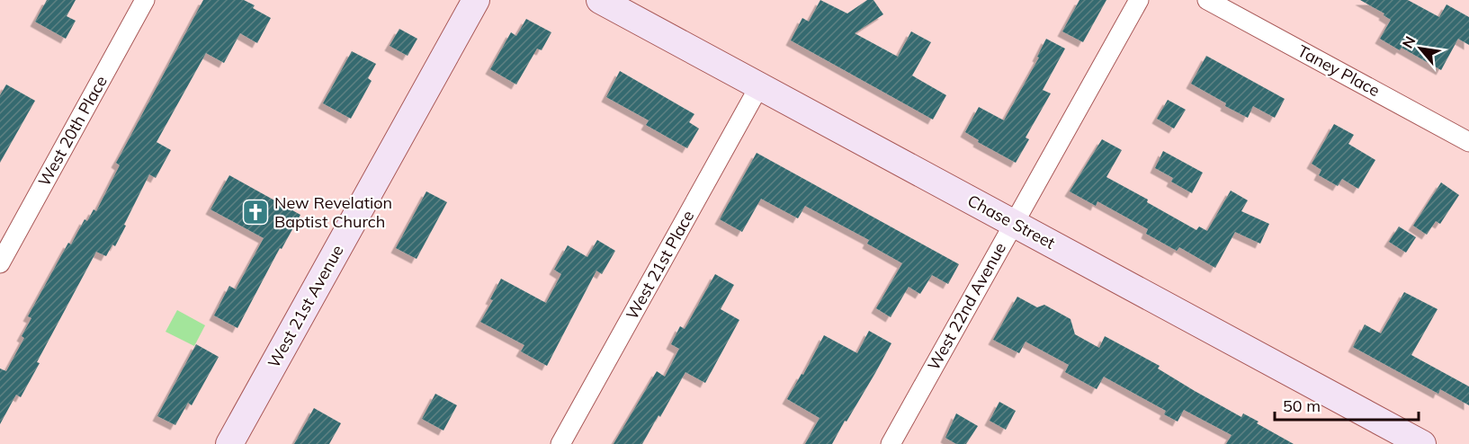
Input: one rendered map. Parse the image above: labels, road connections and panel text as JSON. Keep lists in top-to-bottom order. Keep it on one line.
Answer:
{"streets":{"street":["Taney Place","West 20th Place","Chase Street","West 21st Place","West 21st Avenue","West 22nd Avenue"]},"crossings":[["Chase Street","West 21st Place"],["Chase Street","West 22nd Avenue"]],"places":{"church":["New Revelation Baptist Church"]},"scale_bar":"50 m","north":"top left"}
